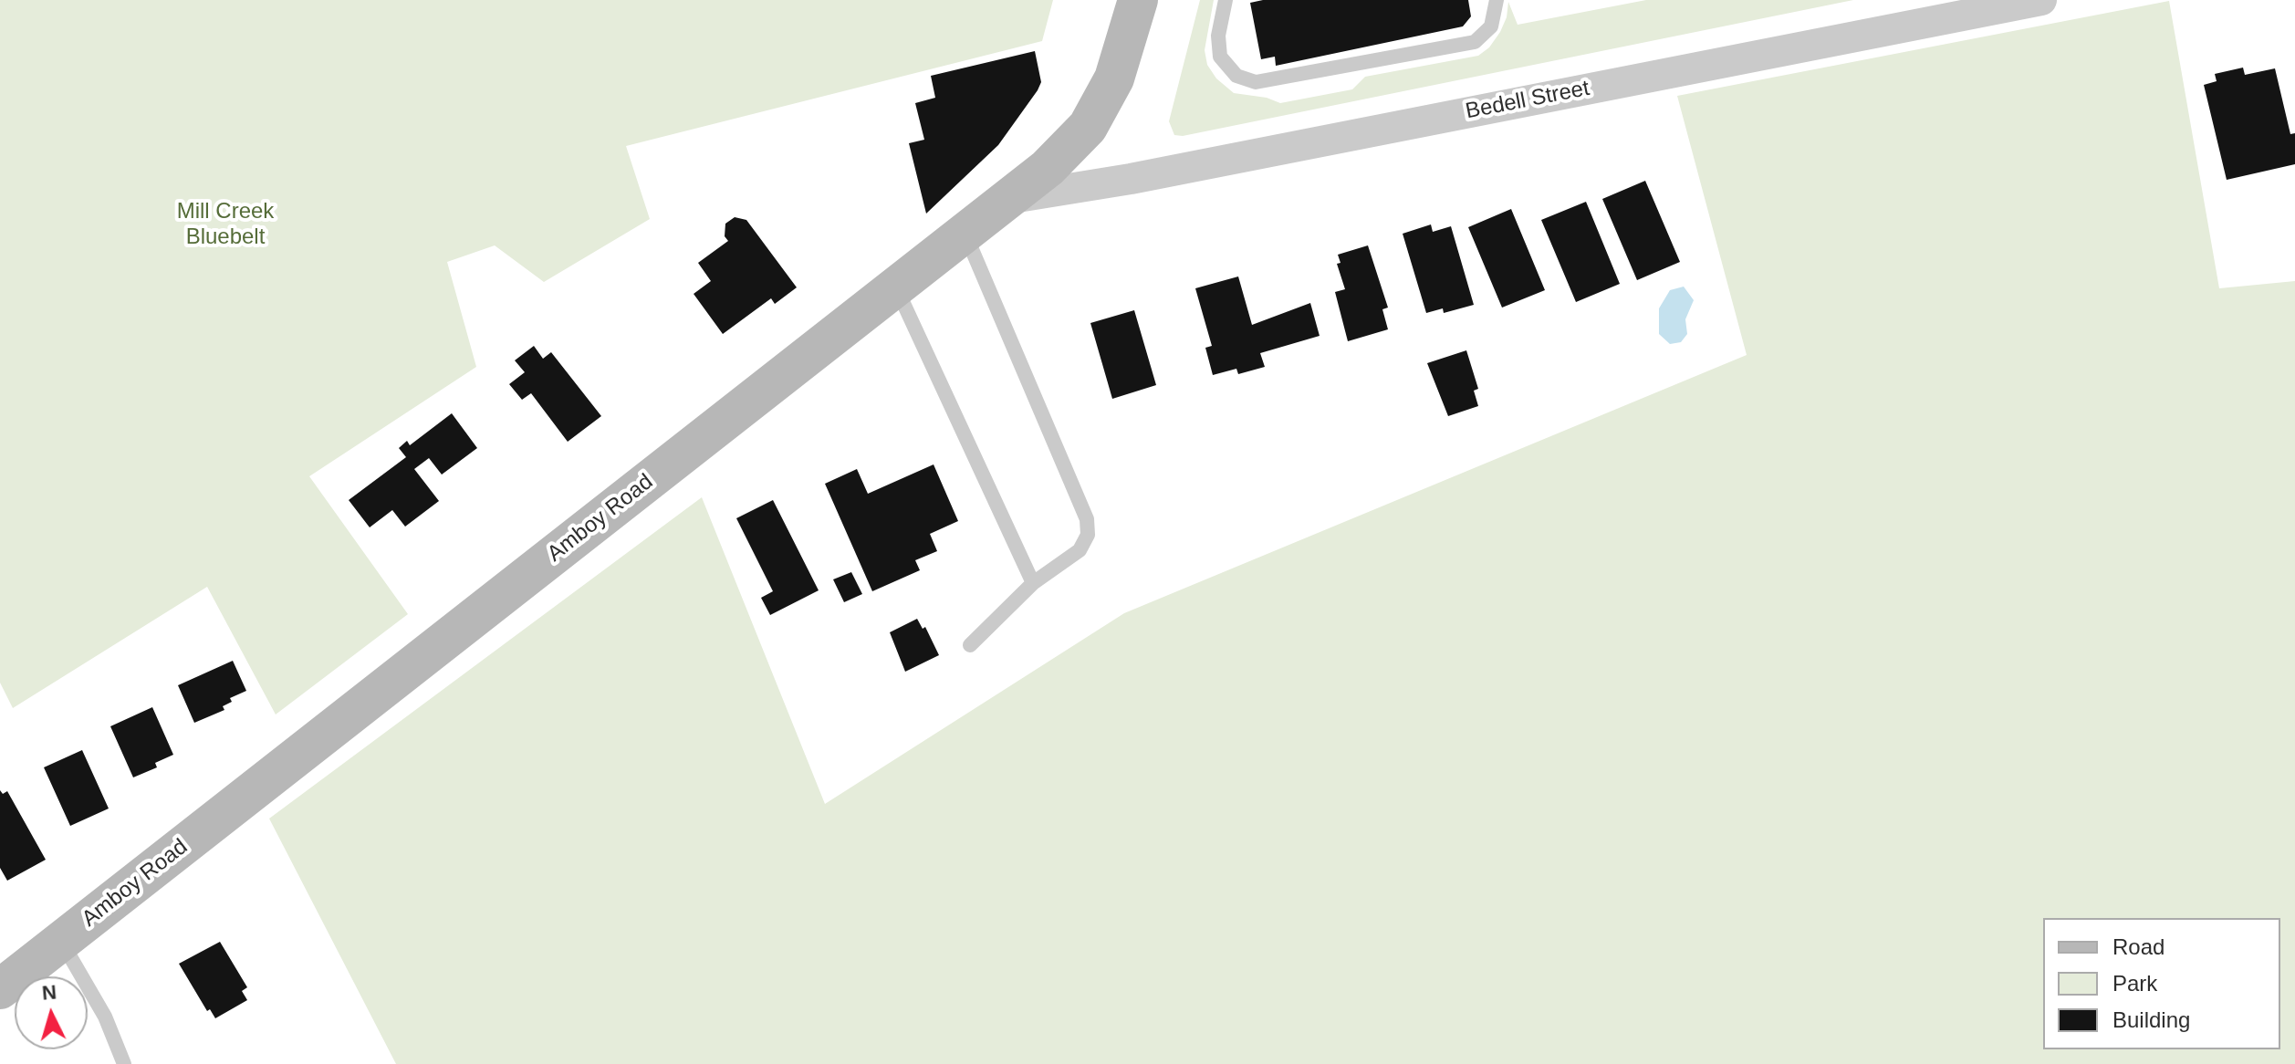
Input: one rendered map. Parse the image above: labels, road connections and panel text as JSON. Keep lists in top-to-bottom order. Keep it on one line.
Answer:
{"streets":{"main road":["Amboy Road"],"street":["Bedell Street"]},"crossings":[["Bedell Street","Amboy Road"]],"parks":["Mill Creek Bluebelt"],"legend":["Road","Park","Building"],"north":"top"}
